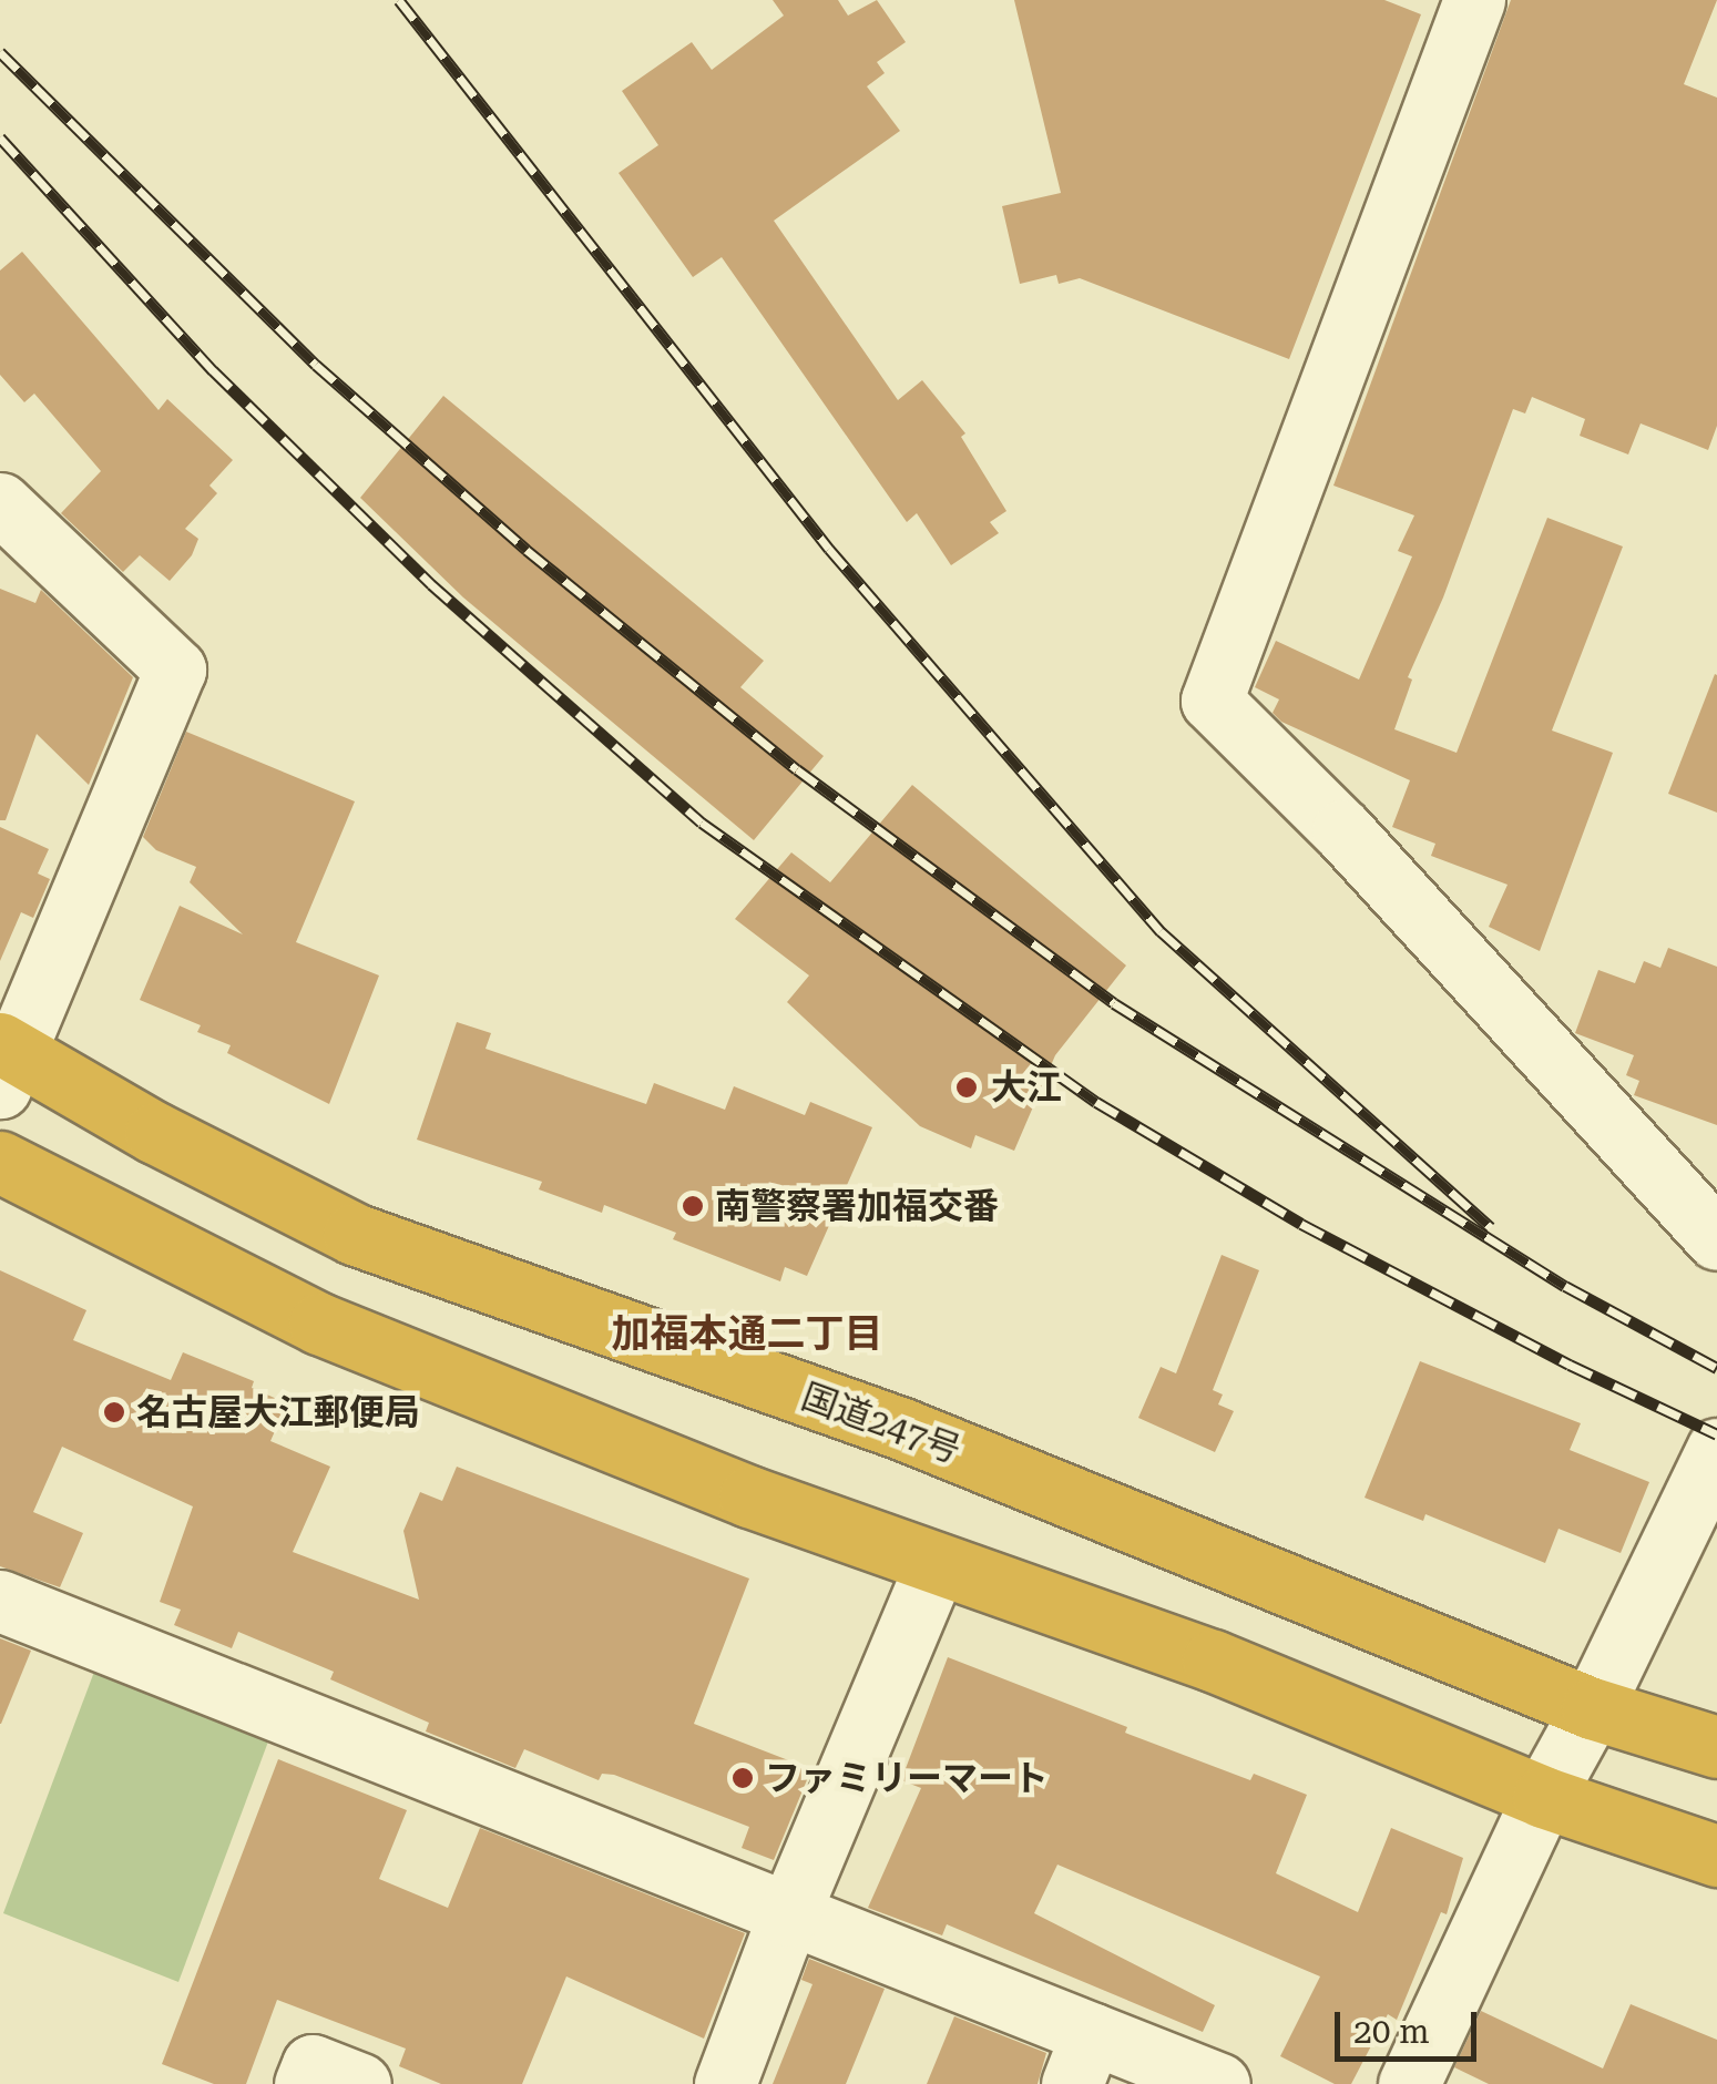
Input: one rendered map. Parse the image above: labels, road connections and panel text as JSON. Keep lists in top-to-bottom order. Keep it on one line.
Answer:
{"streets":{"highway":["国道247号"]},"districts":["加福本通二丁目"],"places":["大江","南警察署加福交番","名古屋大江郵便局","ファミリーマート"],"scale_bar":"20 m"}
